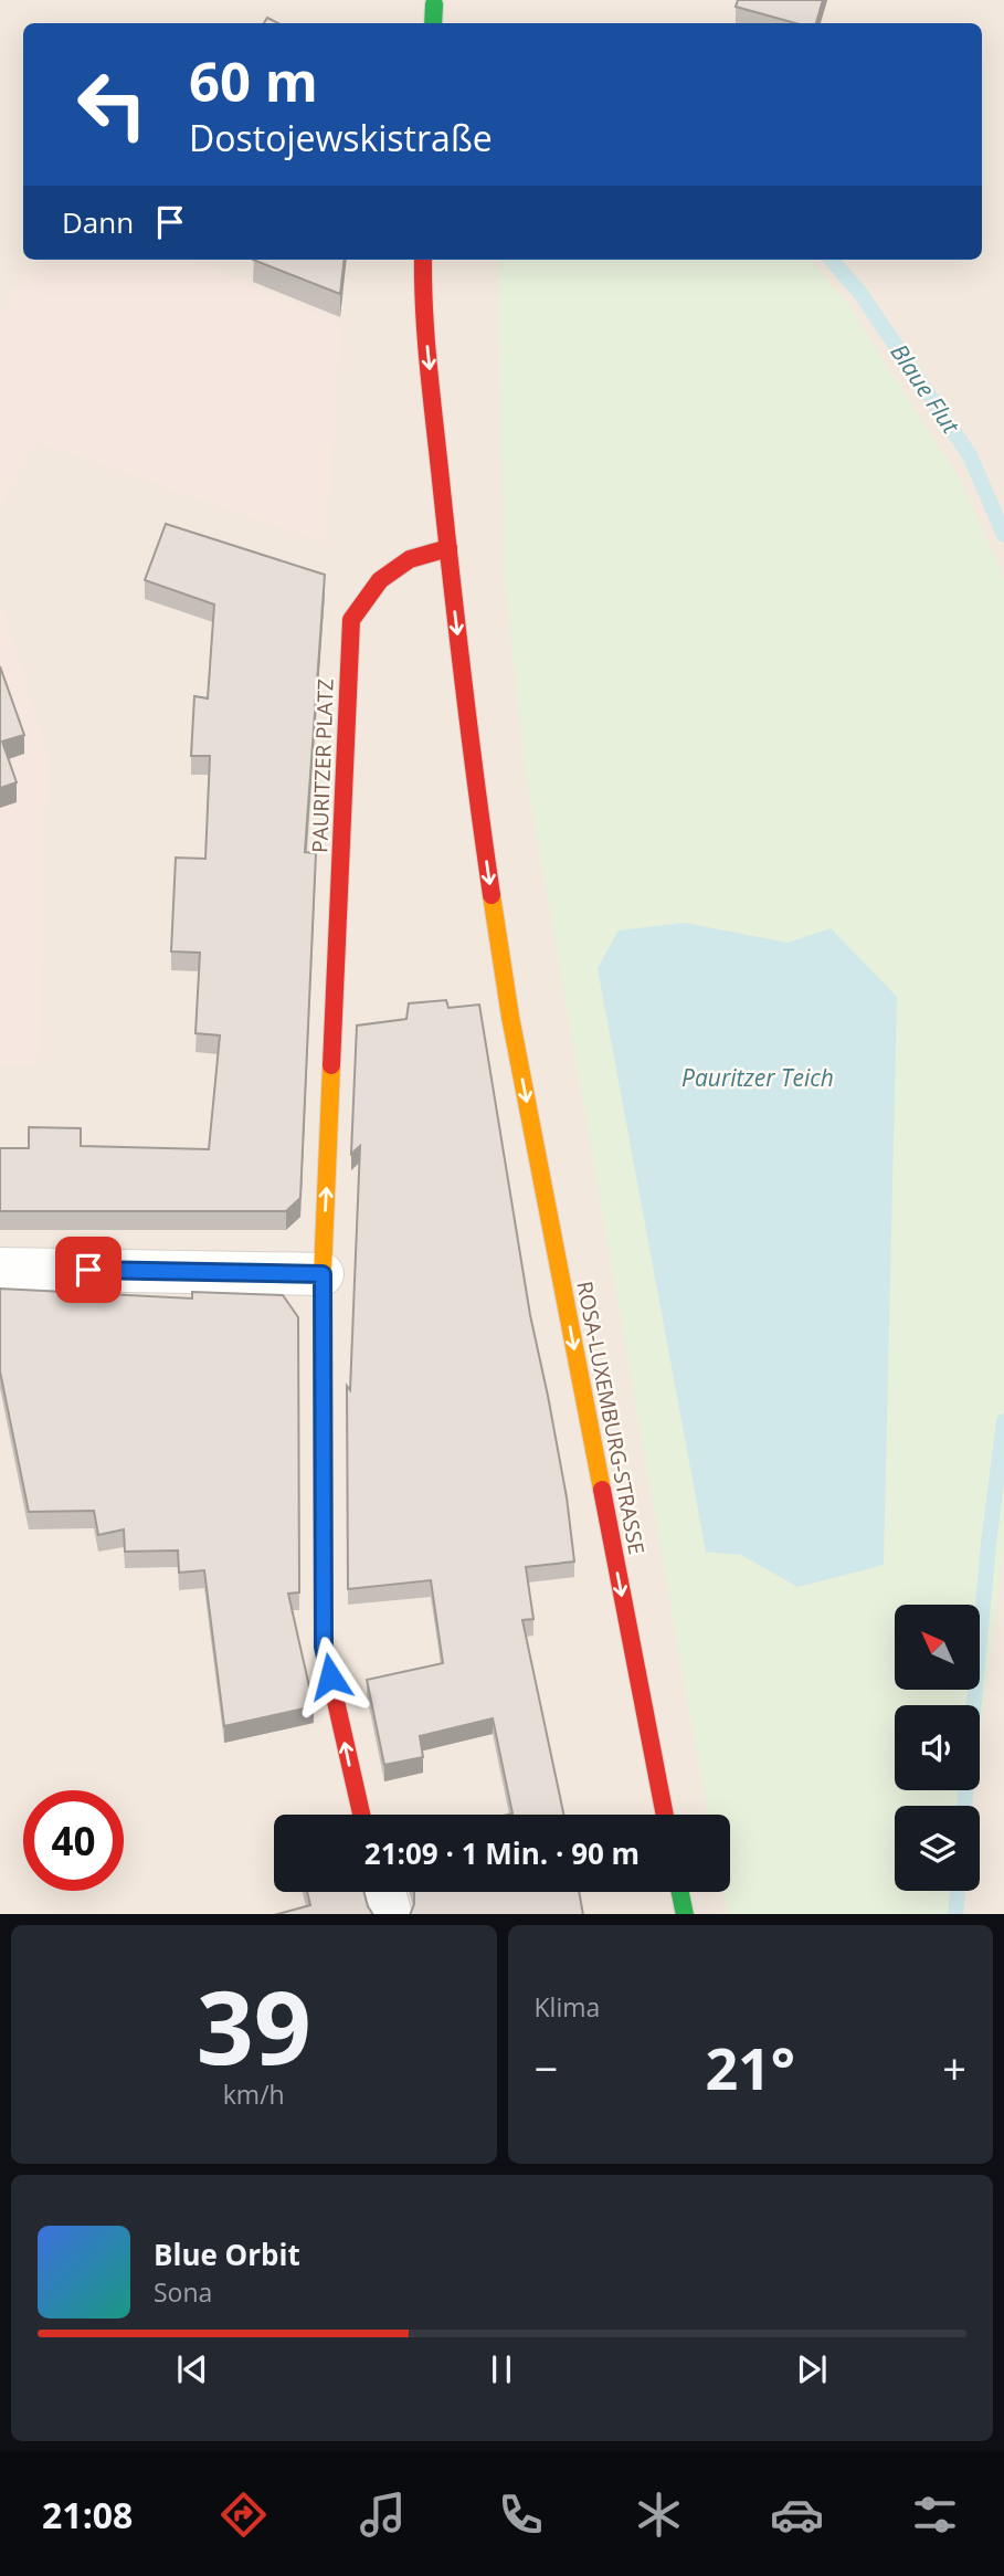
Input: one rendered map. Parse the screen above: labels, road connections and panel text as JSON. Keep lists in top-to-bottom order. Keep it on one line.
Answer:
{"streets":{"street":["PAURITZER PLATZ","ROSA-LUXEMBURG-STRASSE"]},"crossings":[["PAURITZER PLATZ","ROSA-LUXEMBURG-STRASSE"]],"one_way":["PAURITZER PLATZ","ROSA-LUXEMBURG-STRASSE"],"water":["Blaue Flut","Pauritzer Teich"],"north":"top left","page":{"turn":["60 m","Dostojewskistraße"],"then":"Dann","limit":"40","trip":"21:09 · 1 Min. · 90 m","tile":[["39","km/h"],"Klima"],"heat":["−","21°","+"],"song":["Blue Orbit","Sona"],"tabs":"21:08"}}
